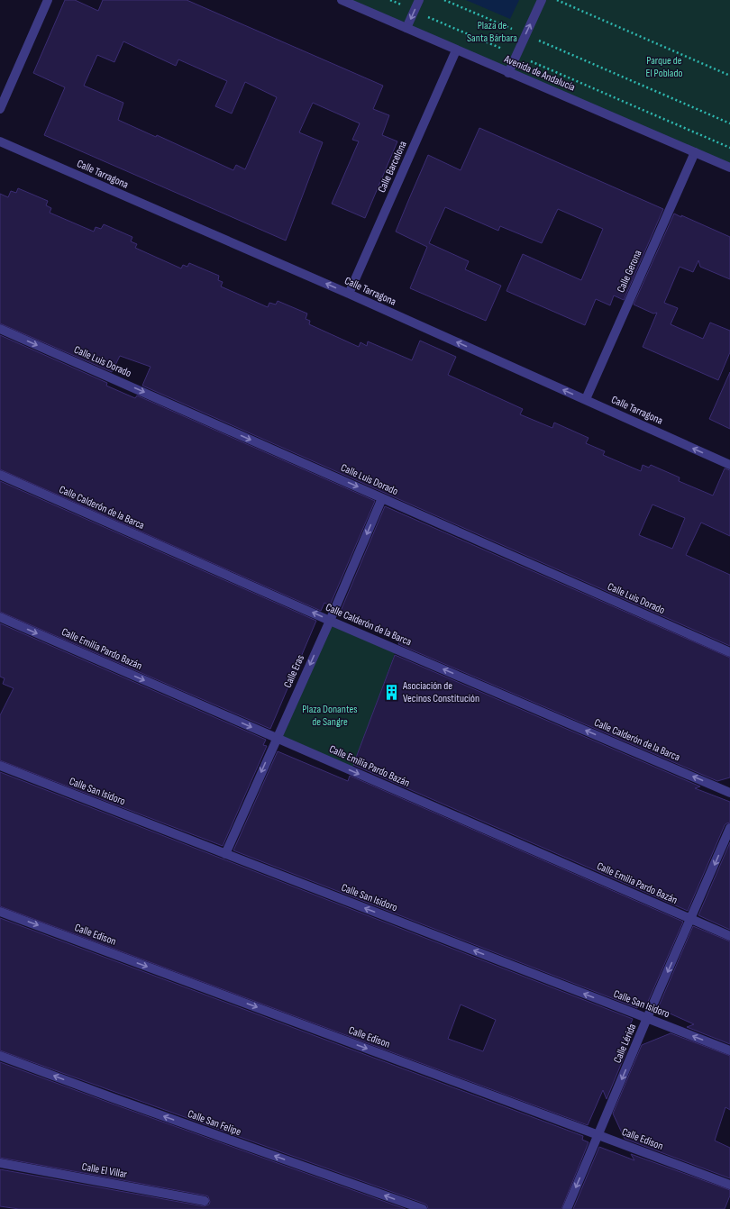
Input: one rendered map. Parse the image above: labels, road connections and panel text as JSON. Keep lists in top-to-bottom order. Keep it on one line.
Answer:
{"streets":{"street":["Avenida de Andalucía","Calle Barcelona","Calle Tarragona","Calle Gerona","Calle Luis Dorado","Calle Calderón de la Barca","Calle Emilia Pardo Bazán","Calle Eras","Calle San Isidoro","Calle Edison","Calle Lérida","Calle San Felipe","Calle El Villar"]},"crossings":[["Avenida de Andalucía","Calle Barcelona"],["Avenida de Andalucía","Calle Gerona"],["Calle Barcelona","Calle Tarragona"],["Calle Tarragona","Calle Gerona"],["Calle Luis Dorado","Calle Eras"],["Calle Calderón de la Barca","Calle Eras"],["Calle Emilia Pardo Bazán","Calle Eras"],["Calle Emilia Pardo Bazán","Calle Lérida"],["Calle Eras","Calle San Isidoro"],["Calle San Isidoro","Calle Lérida"],["Calle Edison","Calle Lérida"]],"one_way":["Calle Tarragona","Calle Luis Dorado","Calle Calderón de la Barca","Calle Emilia Pardo Bazán","Calle Eras","Calle San Isidoro","Calle Edison","Calle Lérida","Calle San Felipe"],"parks":["Plaza de Santa Bárbara","Parque de El Poblado","Plaza Donantes de Sangre"],"places":{"building":["Asociación de Vecinos Constitución"]}}
